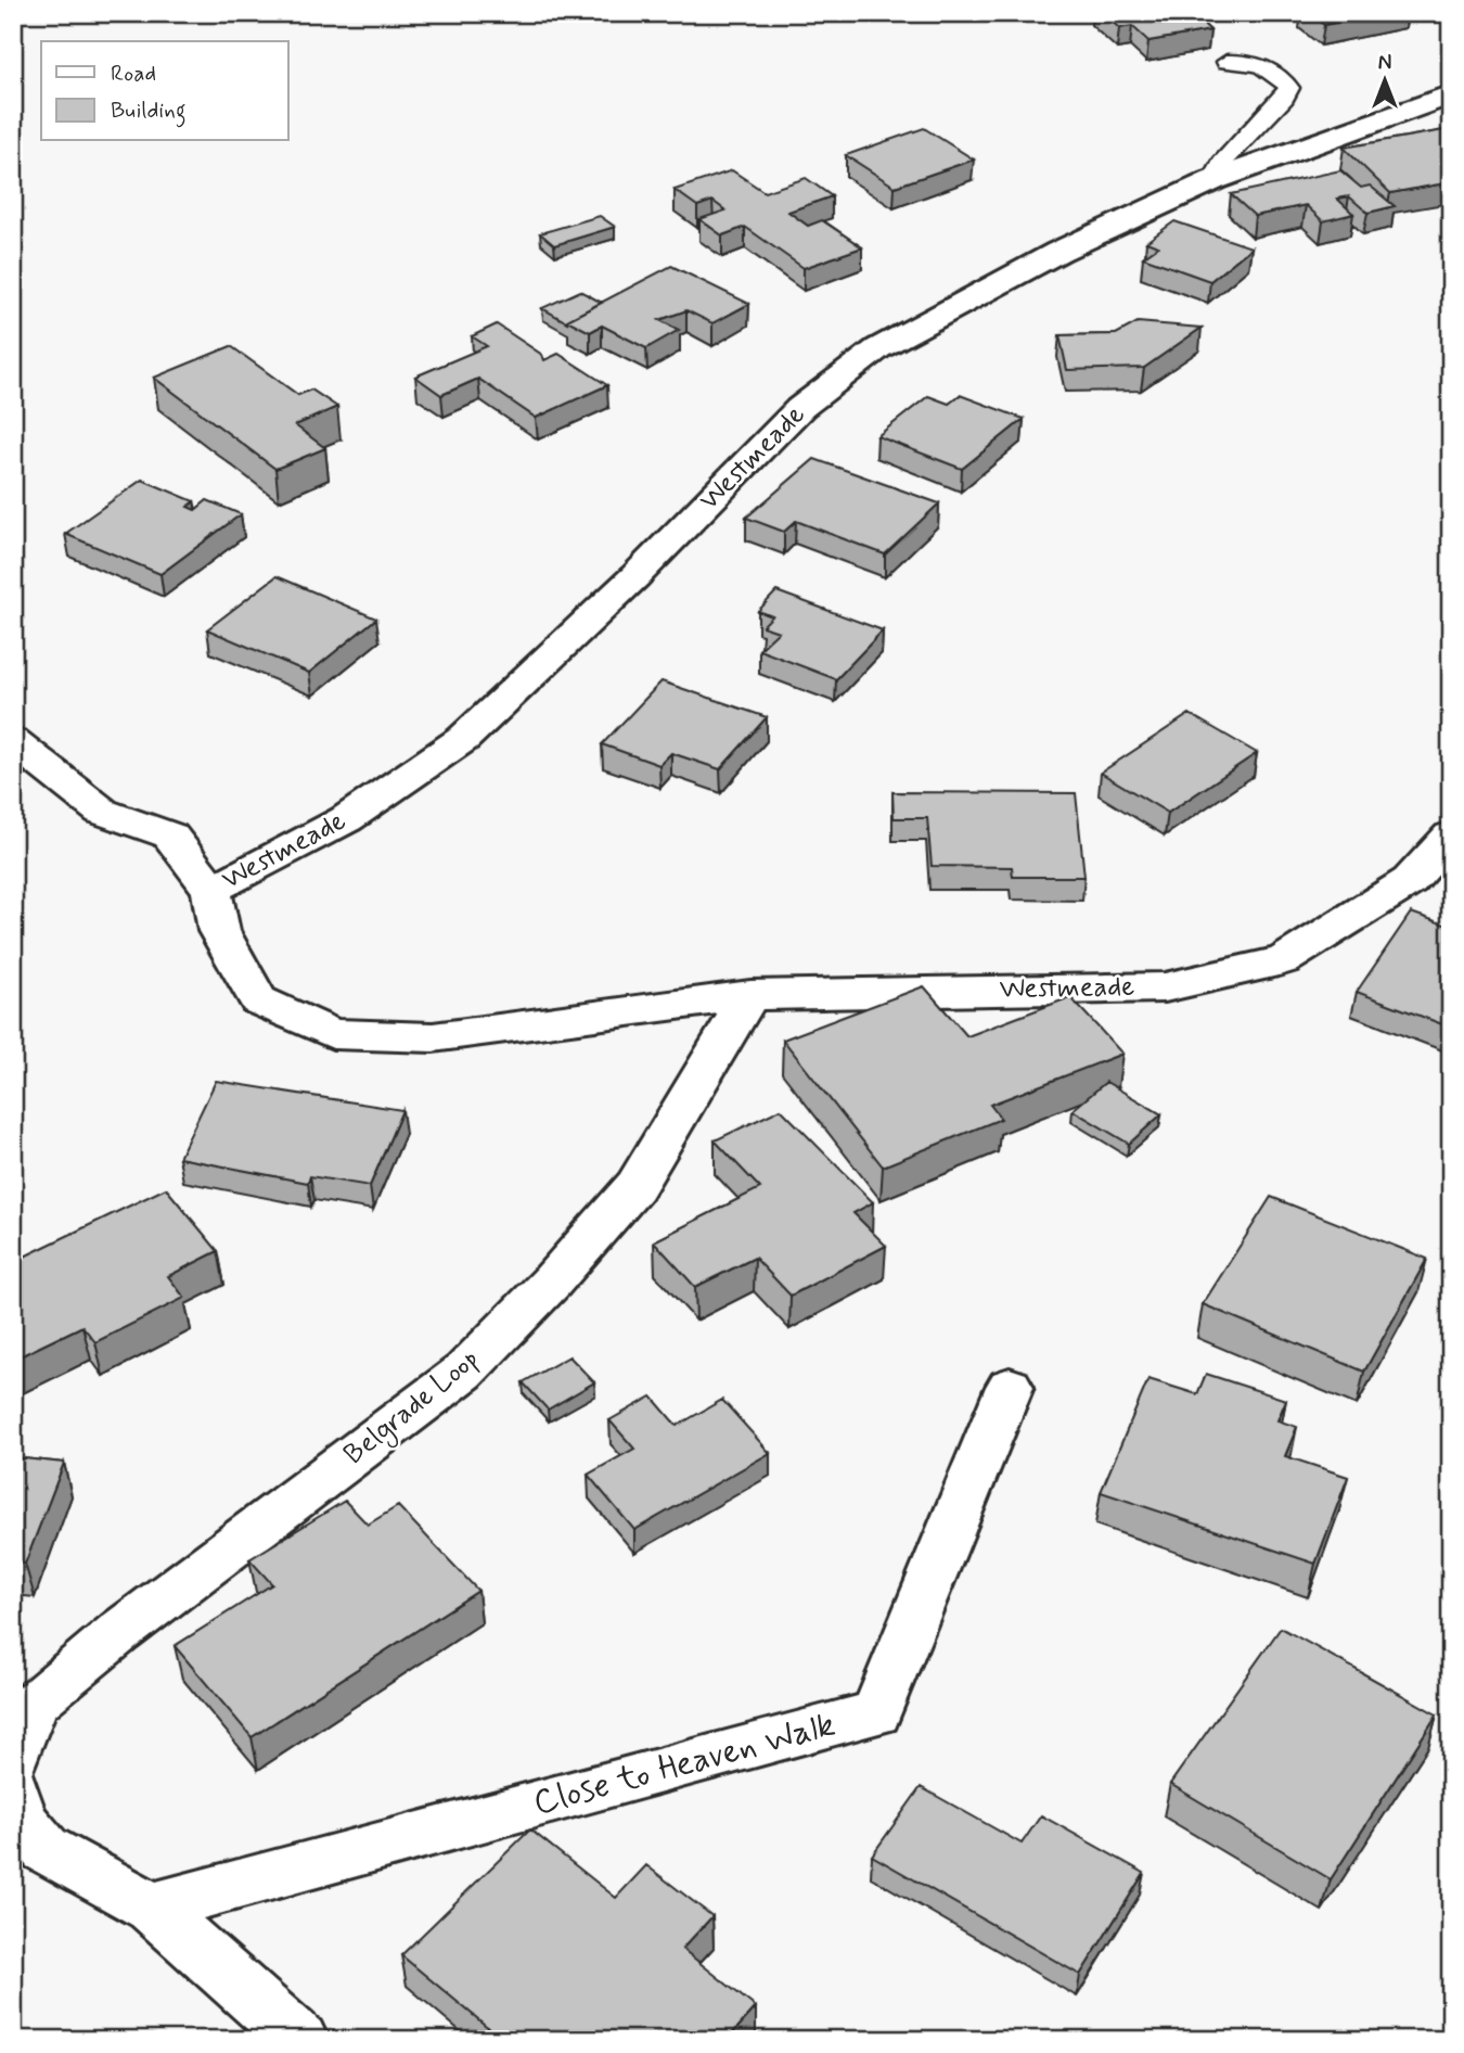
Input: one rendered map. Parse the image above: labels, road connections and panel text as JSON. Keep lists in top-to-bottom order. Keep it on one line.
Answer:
{"streets":{"street":["Westmeade","Belgrade Loop","Close to Heaven Walk"]},"crossings":[["Westmeade","Belgrade Loop"]],"legend":["Road","Building"],"north":"top"}
